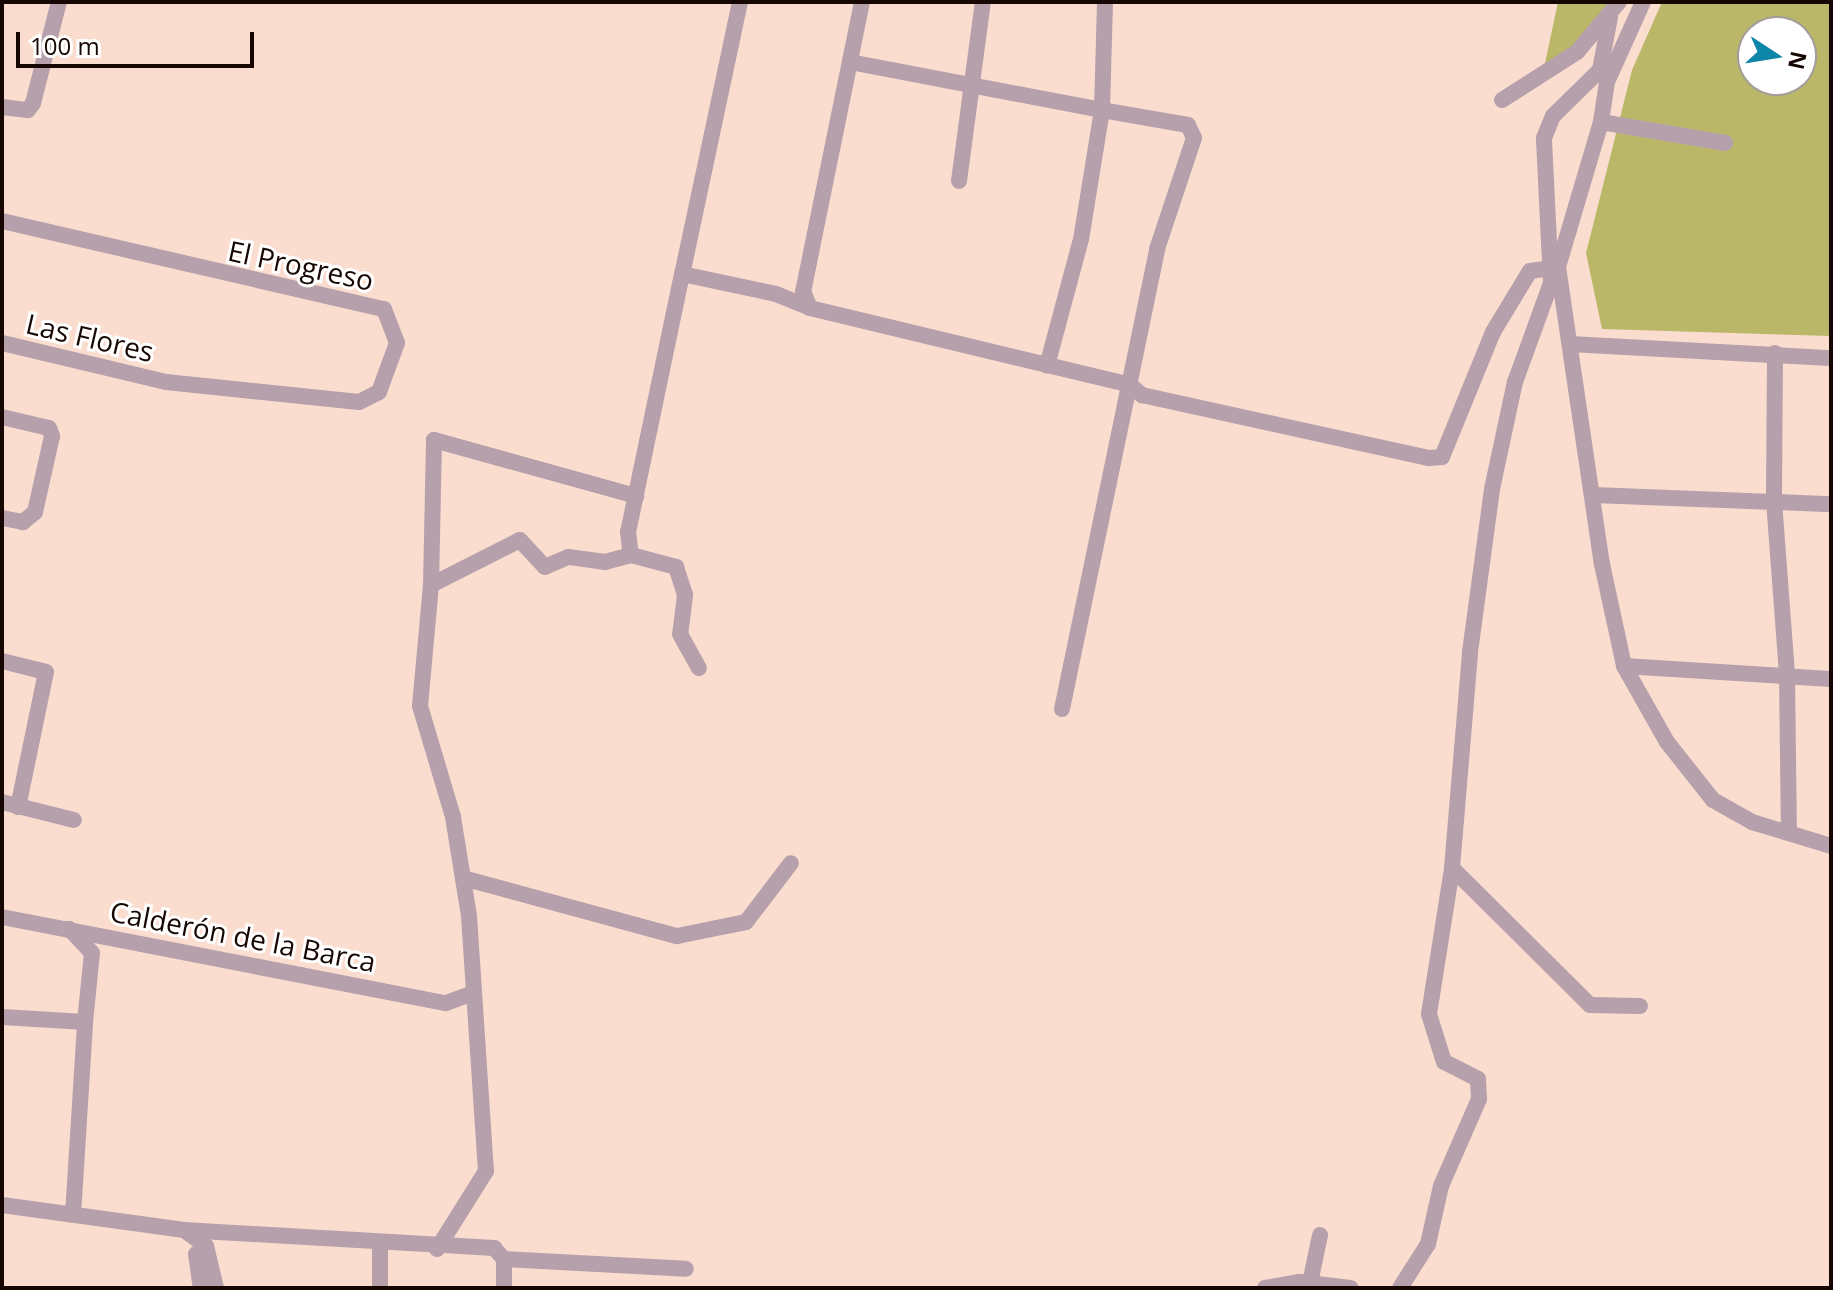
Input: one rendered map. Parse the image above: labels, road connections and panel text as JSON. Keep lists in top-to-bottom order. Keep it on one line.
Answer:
{"streets":{"street":["El Progreso","Las Flores","Calderón de la Barca"]},"crossings":[["El Progreso","Las Flores"]],"scale_bar":"100 m","north":"right"}
